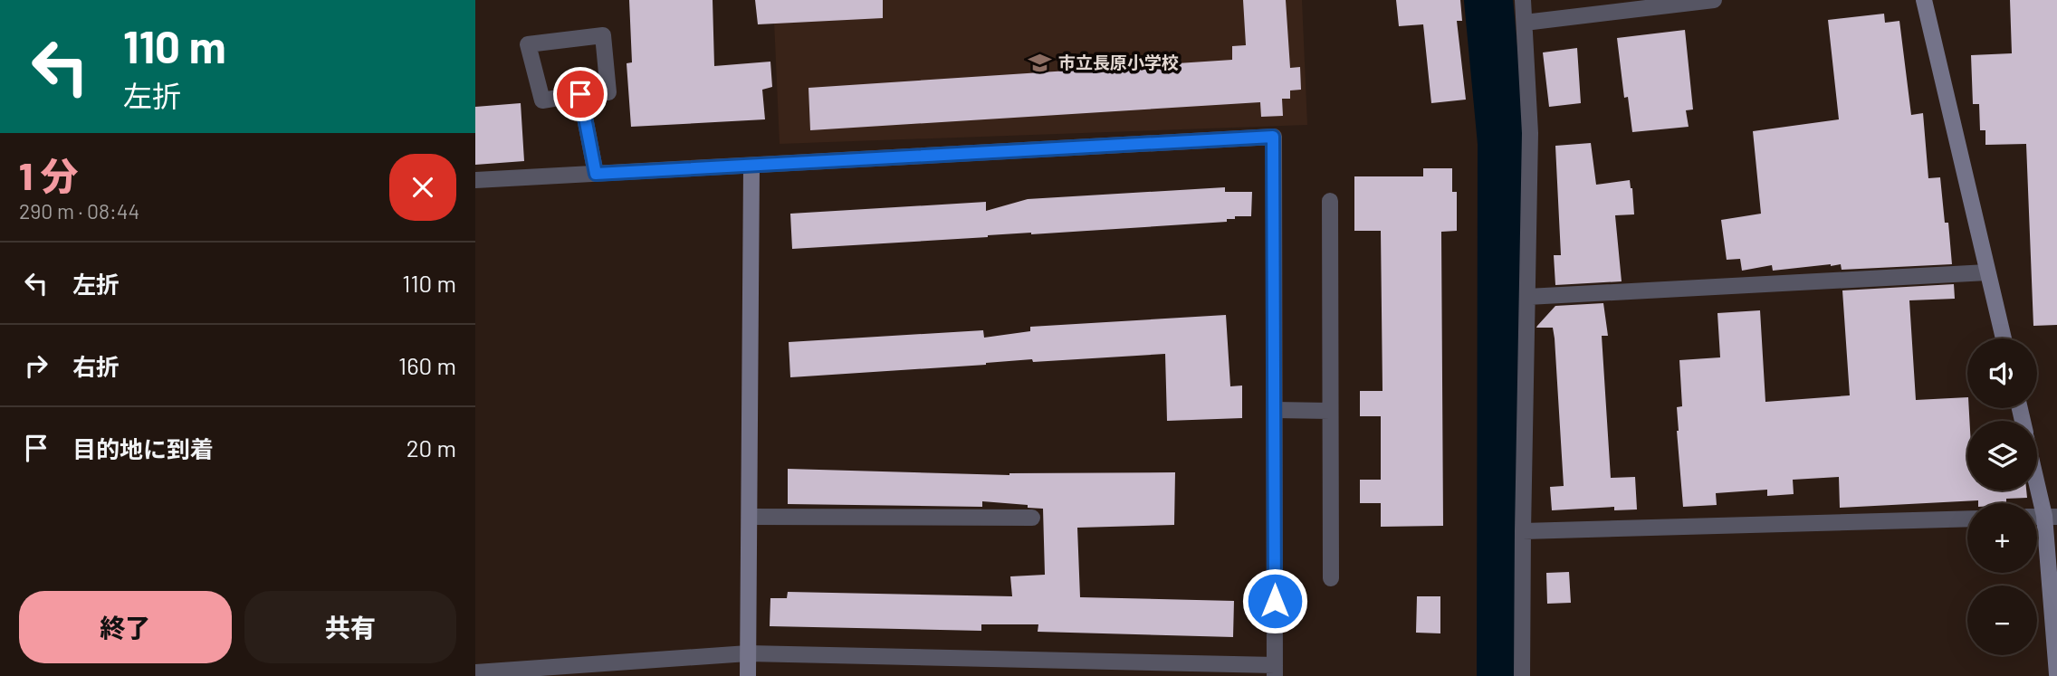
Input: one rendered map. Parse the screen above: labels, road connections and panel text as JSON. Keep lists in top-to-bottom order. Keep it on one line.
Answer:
{"places":{"school or university":["市立長原小学校"]},"page":{"turn":["110 m","左折"],"heading":["1 分","290 m · 08:44"],"list":[{"name":"左折","value":"110 m"},{"name":"右折","value":"160 m"},{"name":"目的地に到着","value":"20 m"}],"map_buttons":["+","−"],"buttons":["終了","共有"]}}
